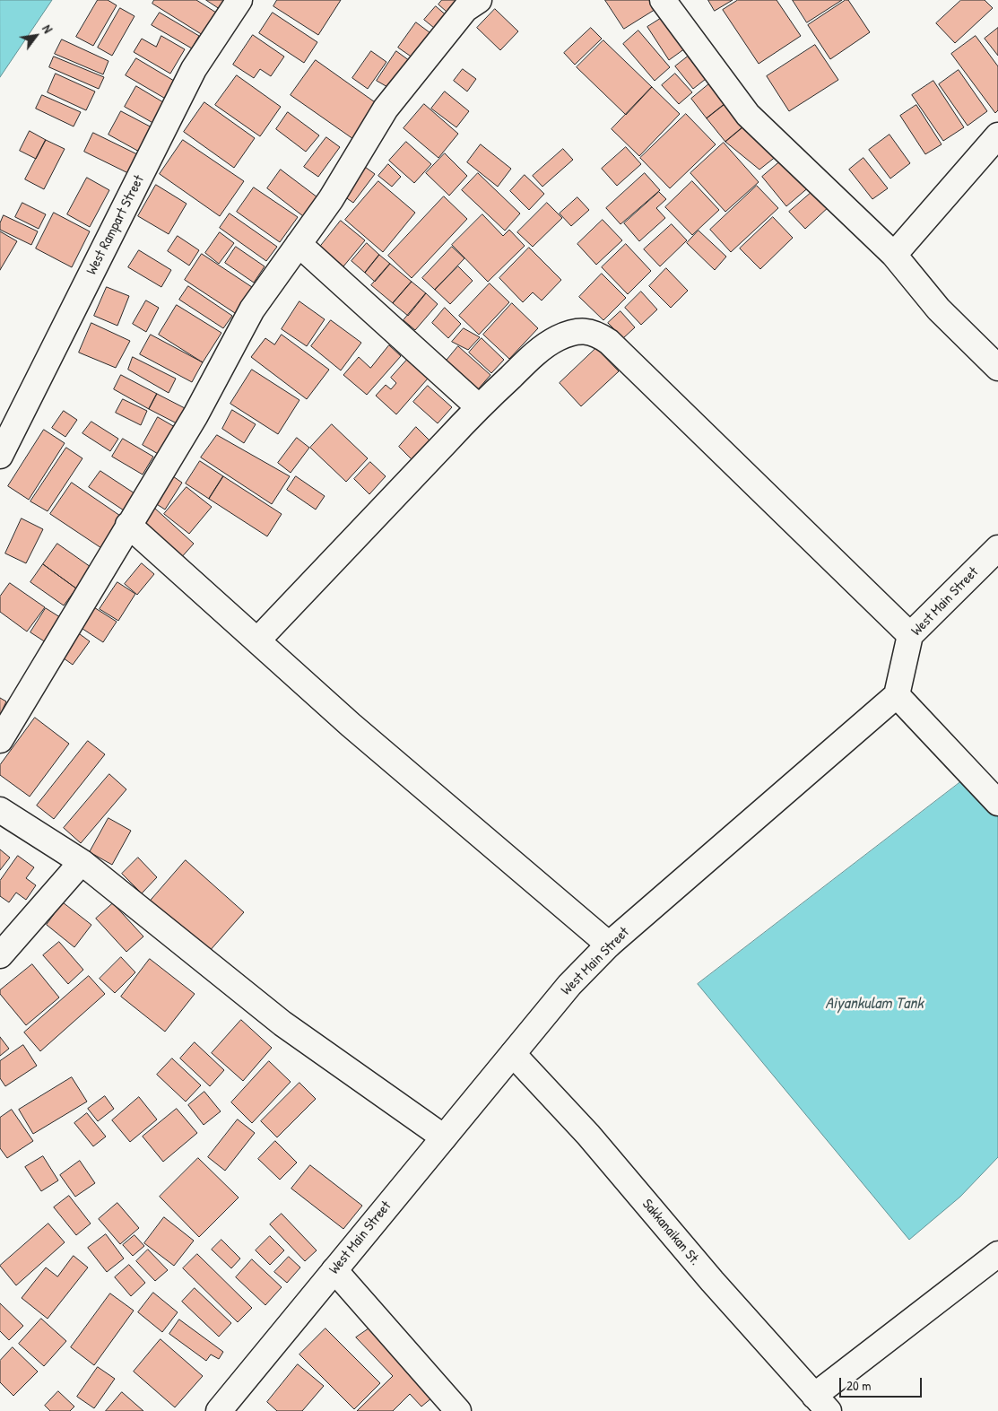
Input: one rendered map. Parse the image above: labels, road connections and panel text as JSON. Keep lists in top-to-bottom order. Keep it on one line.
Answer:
{"streets":{"street":["West Rampart Street","West Main Street","Sakkanaikan St."]},"crossings":[["West Main Street","Sakkanaikan St."]],"water":["Aiyankulam Tank"],"scale_bar":"20 m","north":"top right"}
